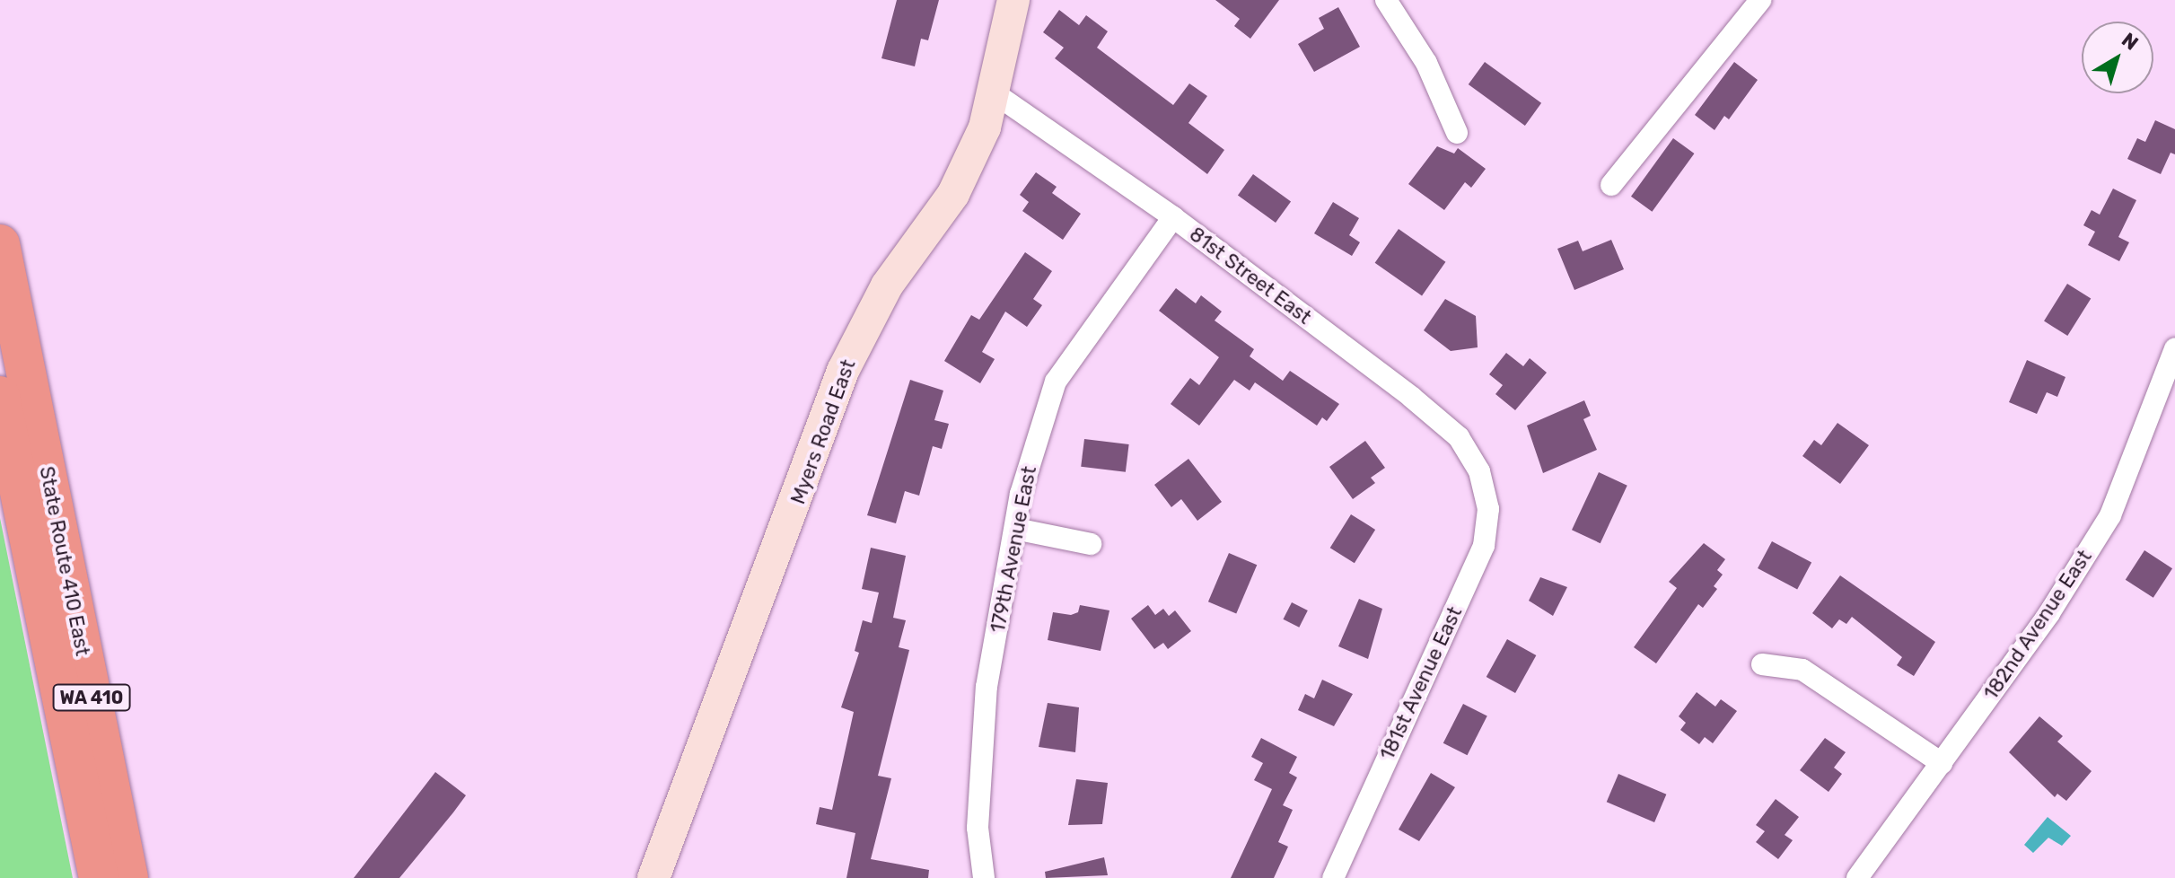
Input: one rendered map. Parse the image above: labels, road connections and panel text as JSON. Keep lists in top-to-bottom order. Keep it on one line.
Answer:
{"streets":{"highway":["State Route 410 East","WA 410"],"street":["81st Street East","Myers Road East","179th Avenue East","182nd Avenue East","181st Avenue East"]},"crossings":[["81st Street East","Myers Road East"],["81st Street East","179th Avenue East"],["81st Street East","181st Avenue East"]],"north":"top right"}
